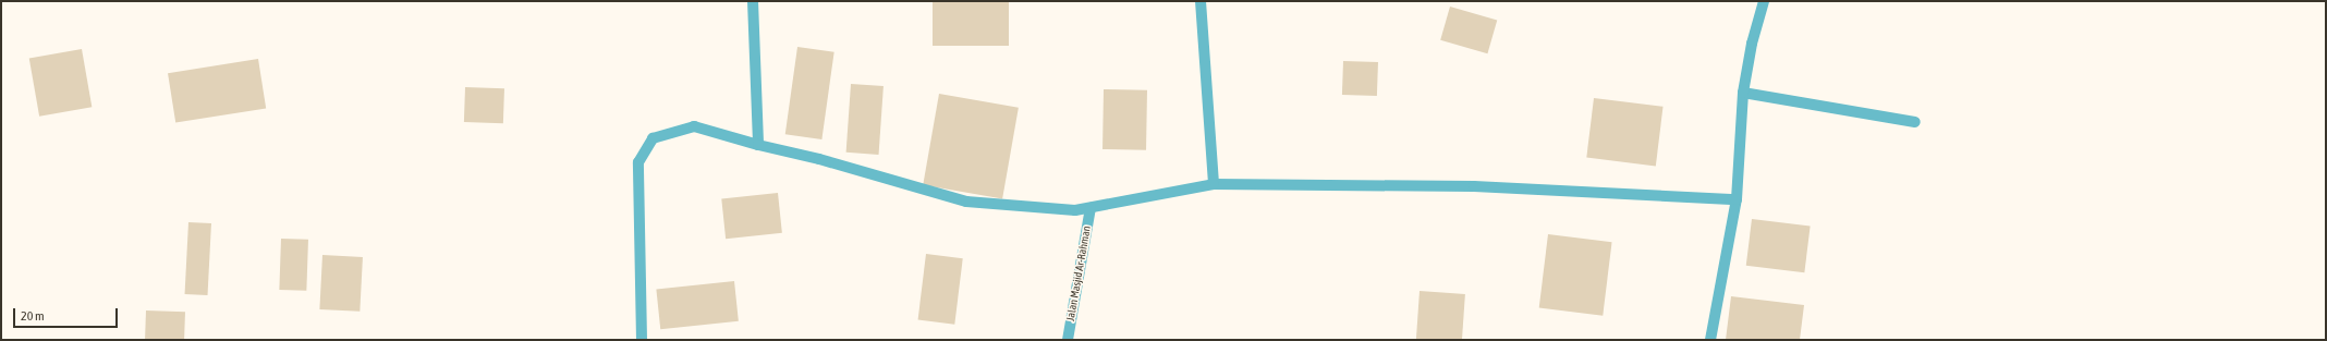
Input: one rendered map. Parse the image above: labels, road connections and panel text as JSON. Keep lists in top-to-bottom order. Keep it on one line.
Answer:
{"streets":{"street":["Jalan Masjid Ar-Rahman"]},"scale_bar":"20 m"}
